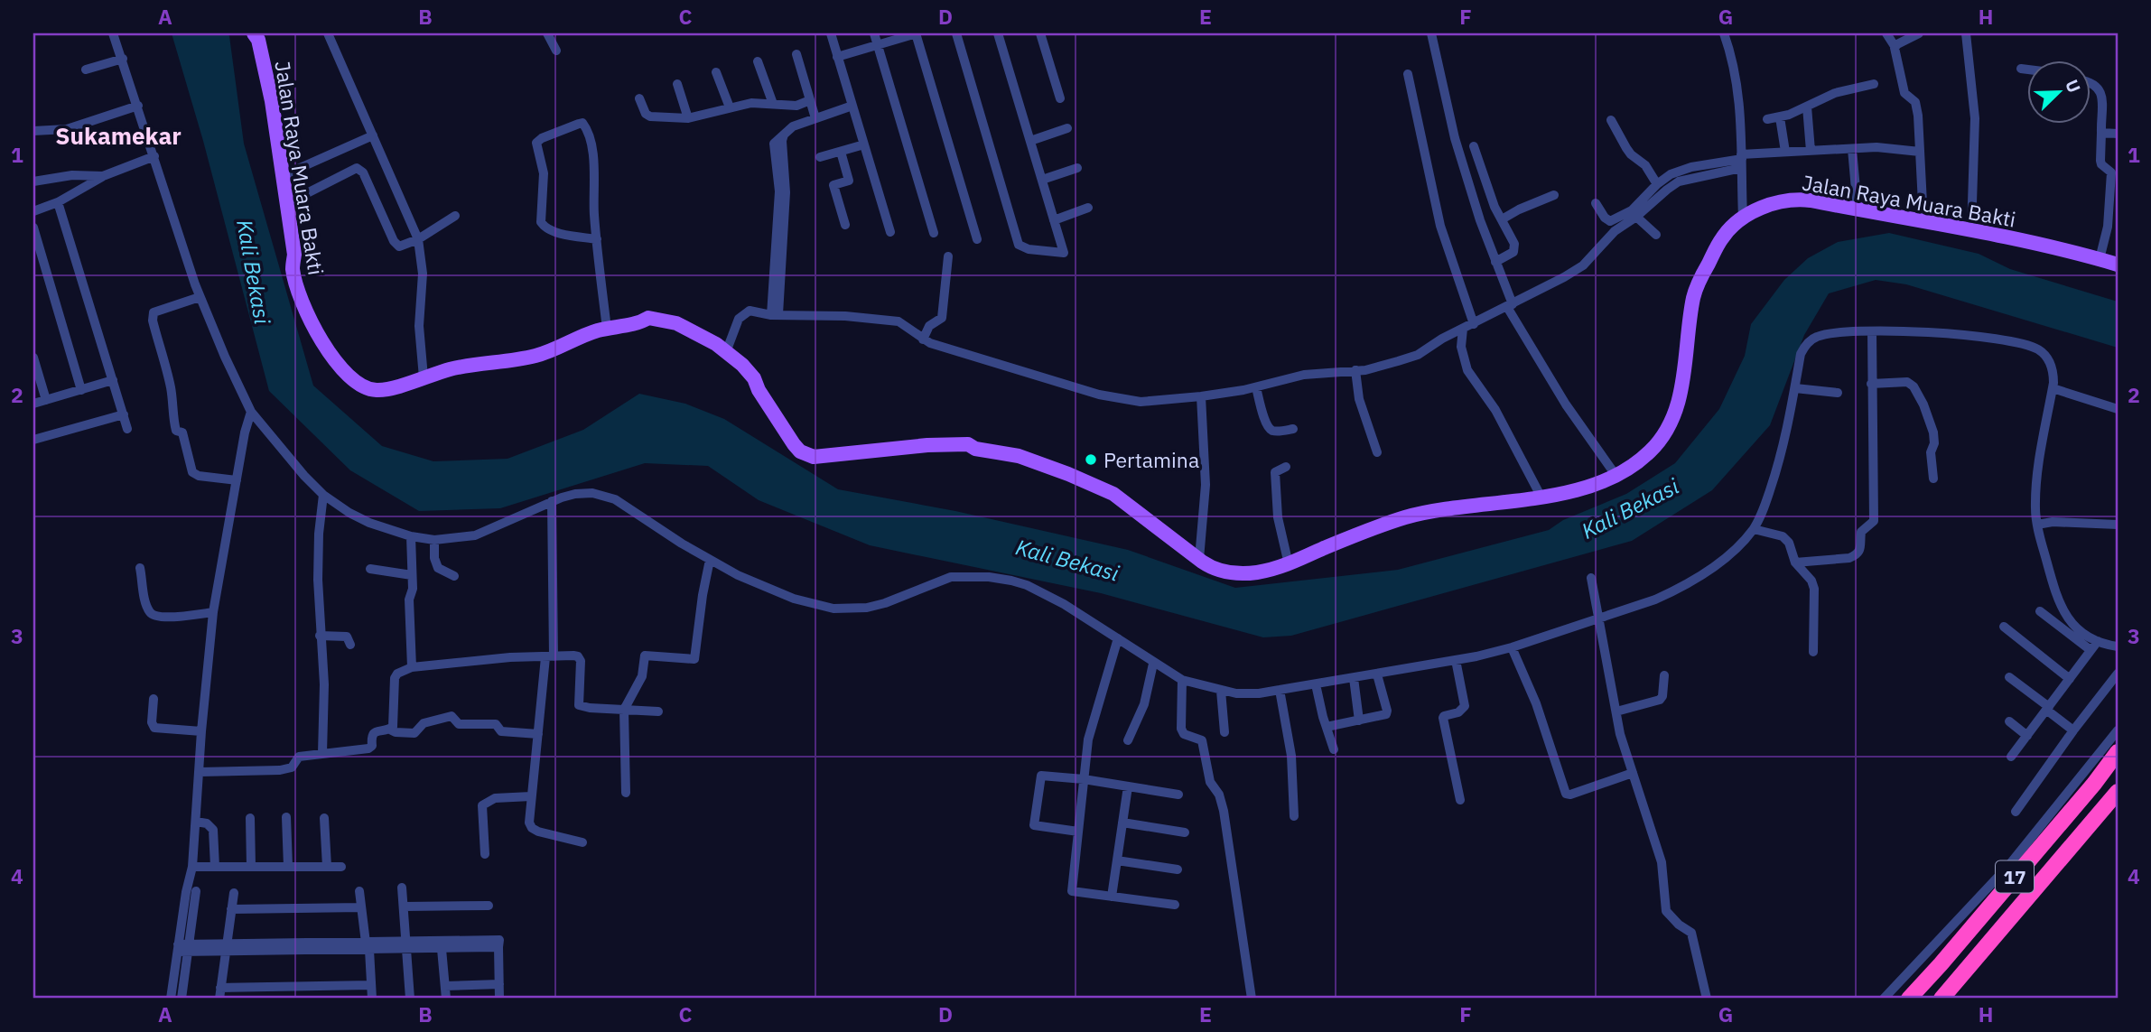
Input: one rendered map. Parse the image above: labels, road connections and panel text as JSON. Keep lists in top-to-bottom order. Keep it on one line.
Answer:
{"streets":{"highway":["17"],"main road":["Jalan Raya Muara Bakti"]},"districts":["Sukamekar"],"water":["Kali Bekasi"],"places":["Pertamina"],"north":"top right","grid":{"columns":["A","B","C","D","E","F","G","H"],"rows":["1","2","3","4"]}}
